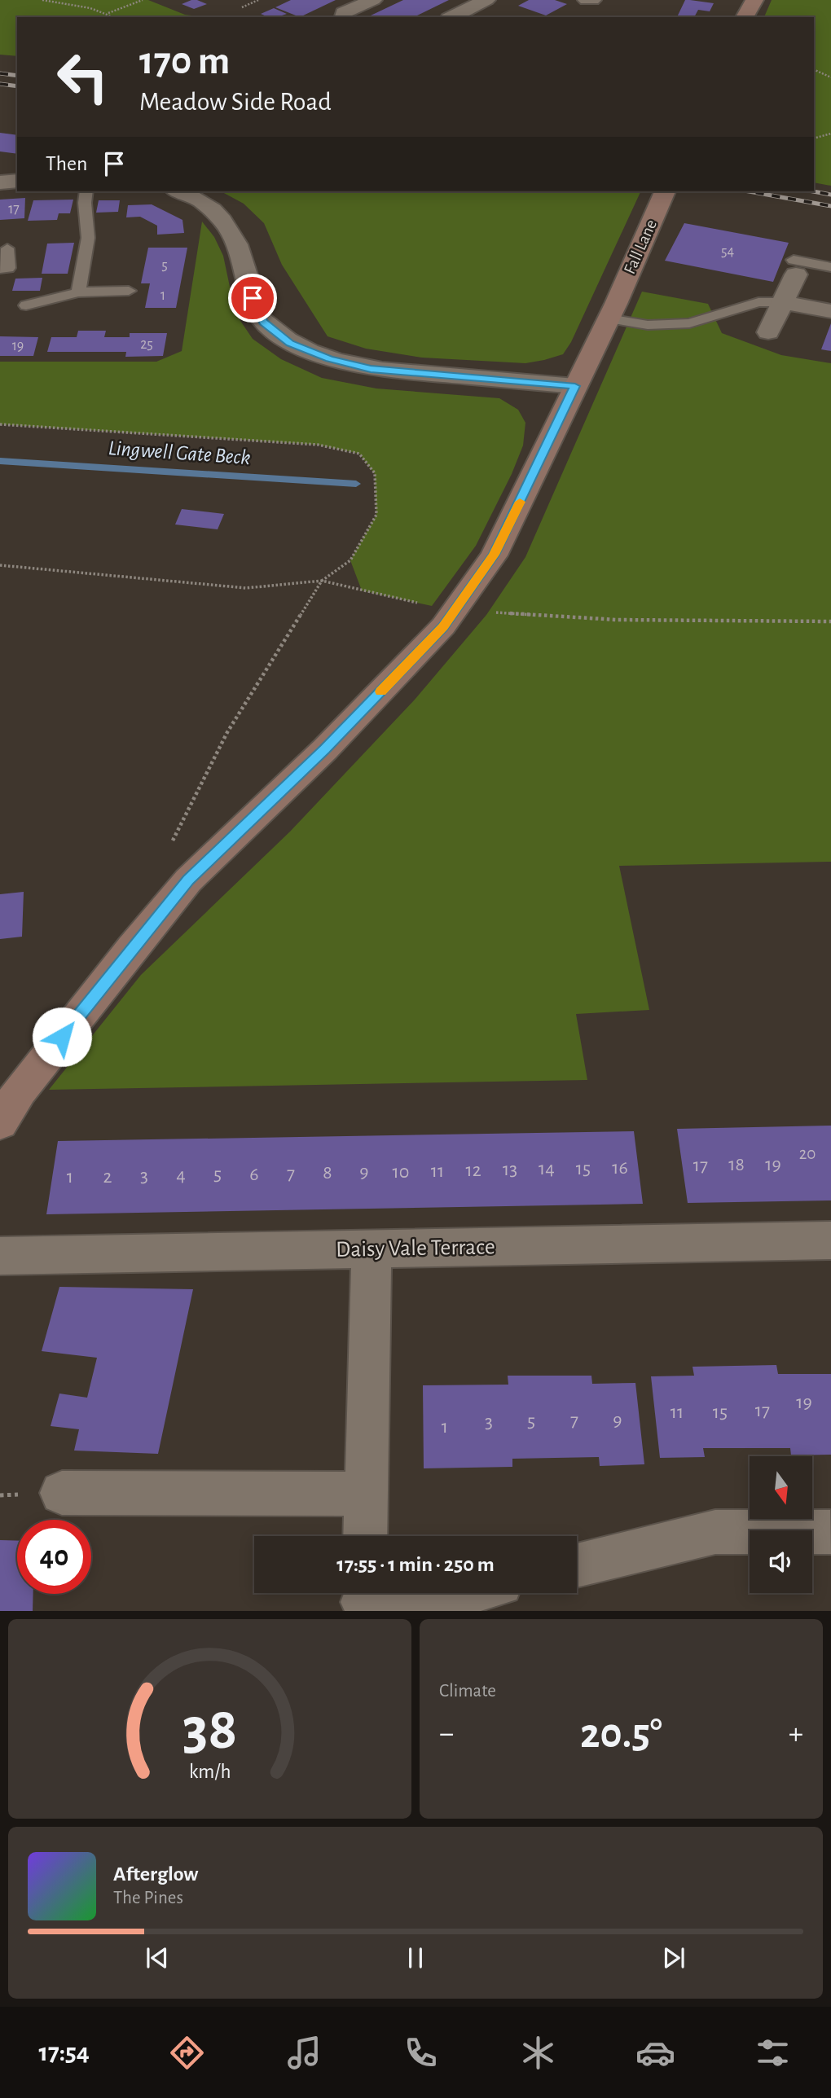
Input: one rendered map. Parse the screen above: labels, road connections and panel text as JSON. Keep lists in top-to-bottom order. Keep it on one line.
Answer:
{"streets":{"street":["Fall Lane","Daisy Vale Terrace"]},"water":["Lingwell Gate Beck"],"house_numbers":["17","54","5","1","25","19","20","18","19","17","16","14","15","13","12","11","9","10","8","7","5","6","4","3","1","2","19","17","11","15","7","9","5","3","1"],"north":"bottom","page":{"turn":["170 m","Meadow Side Road"],"then":"Then","limit":"40","trip":"17:55 · 1 min · 250 m","tile":"Climate","heat":["−","20.5°","+"],"song":["Afterglow","The Pines"],"tabs":"17:54","gauge":["38","km/h"]}}
